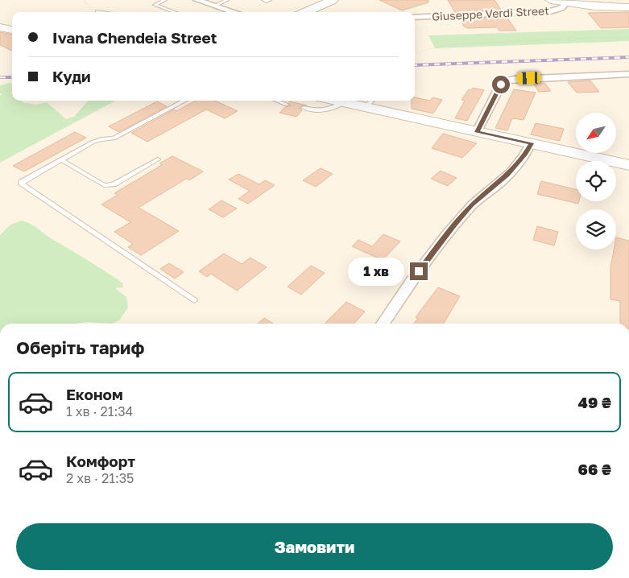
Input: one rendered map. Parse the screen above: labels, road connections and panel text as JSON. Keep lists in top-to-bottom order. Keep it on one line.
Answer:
{"streets":{"street":["Giuseppe Verdi Street"]},"north":"bottom left","page":{"banner":["Ivana Chendeia Street","Куди"],"bubble":"1 хв","heading":"Оберіть тариф","list":[{"name":"Економ","note":"1 хв · 21:34","value":"49 ₴"},{"name":"Комфорт","note":"2 хв · 21:35","value":"66 ₴"}],"buttons":"Замовити"}}
